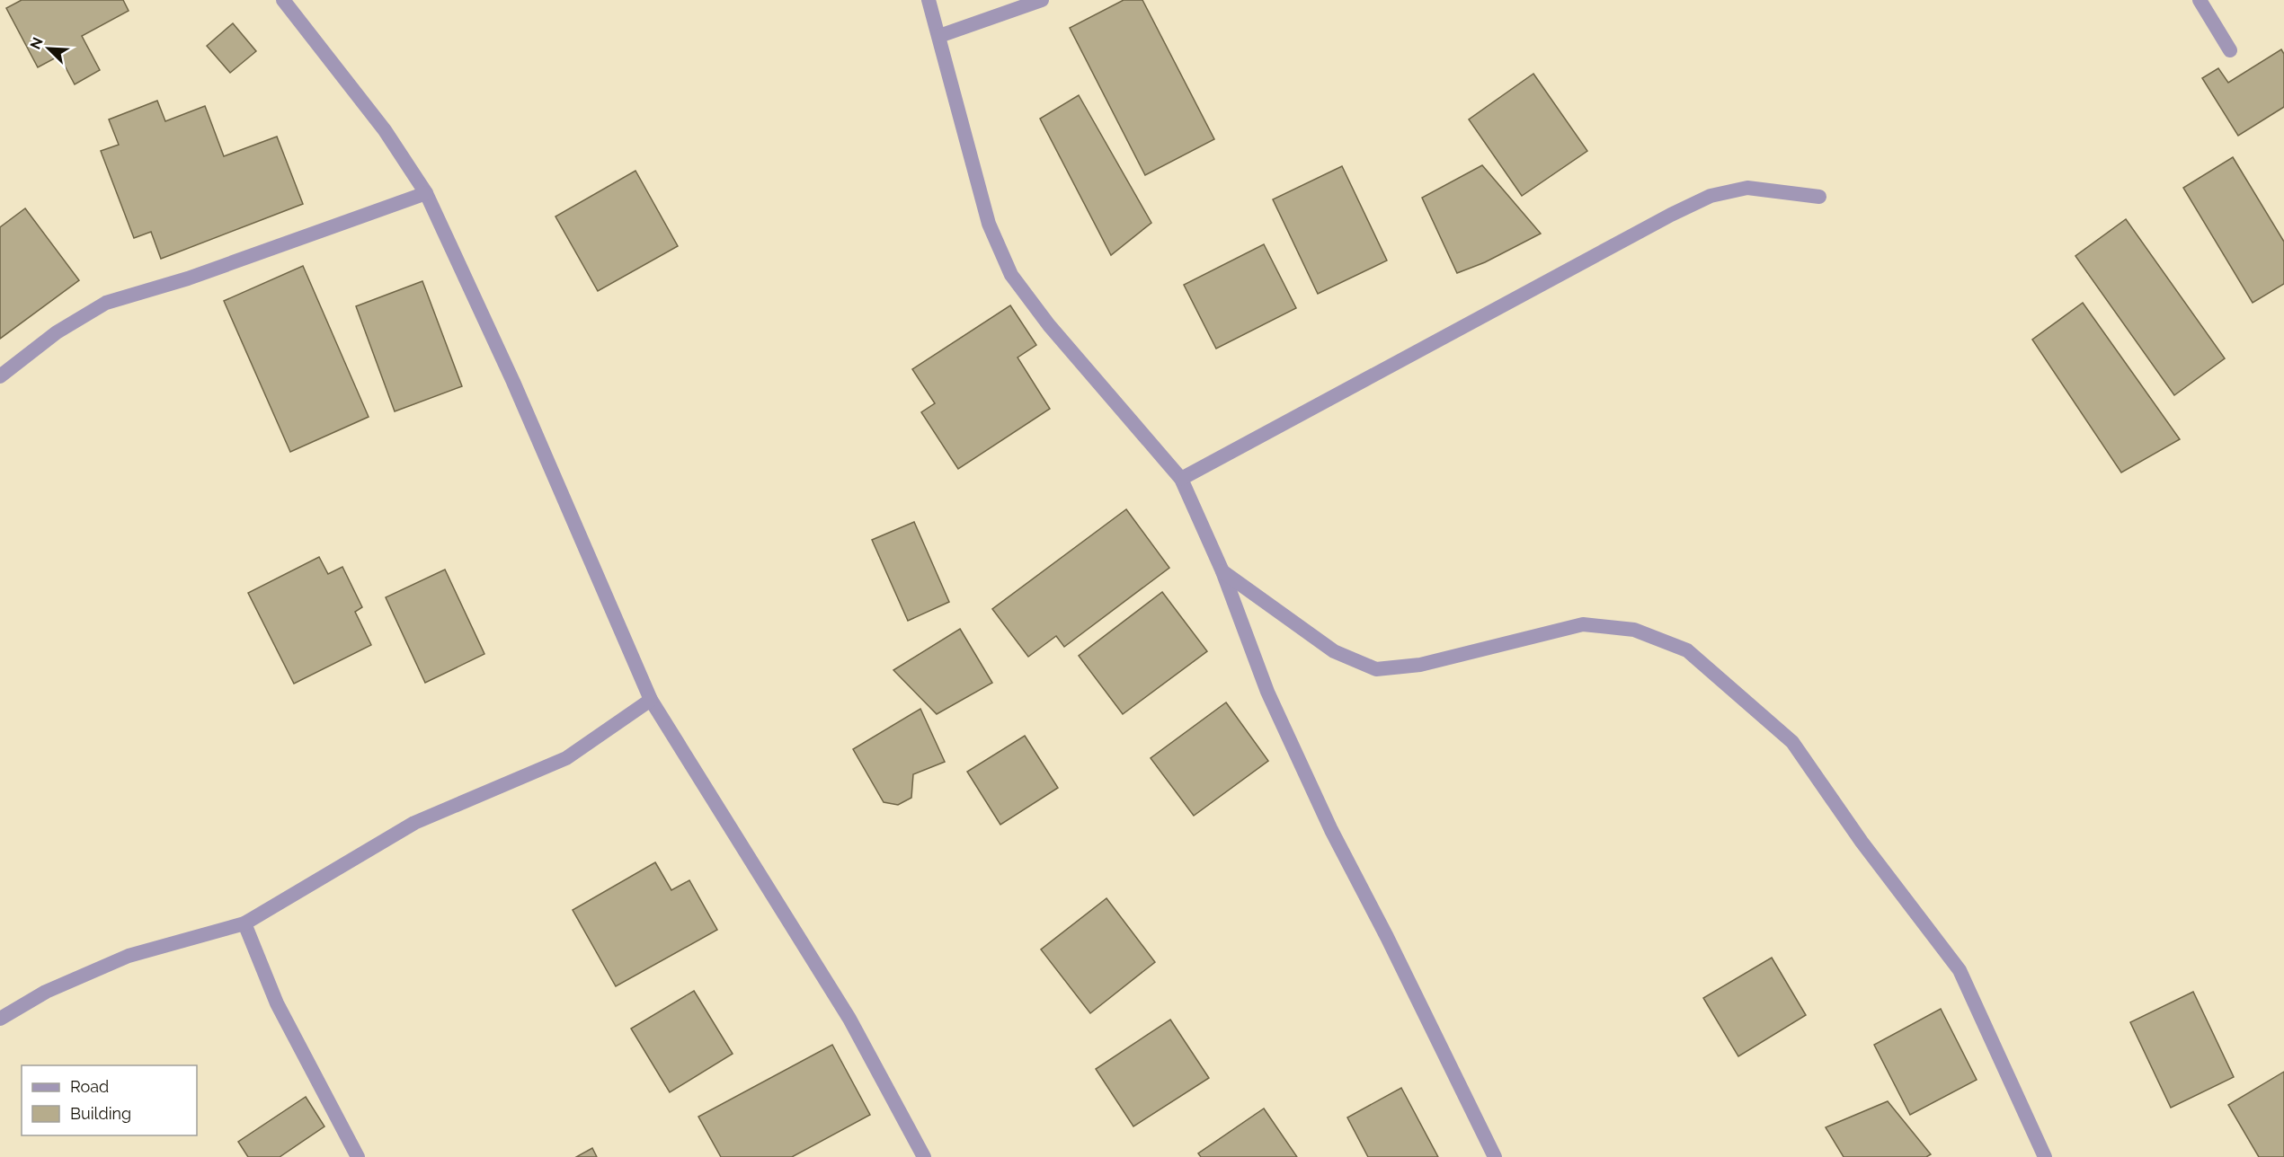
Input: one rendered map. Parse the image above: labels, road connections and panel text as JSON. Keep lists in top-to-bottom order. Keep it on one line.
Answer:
{"legend":["Road","Building"],"north":"top left"}
